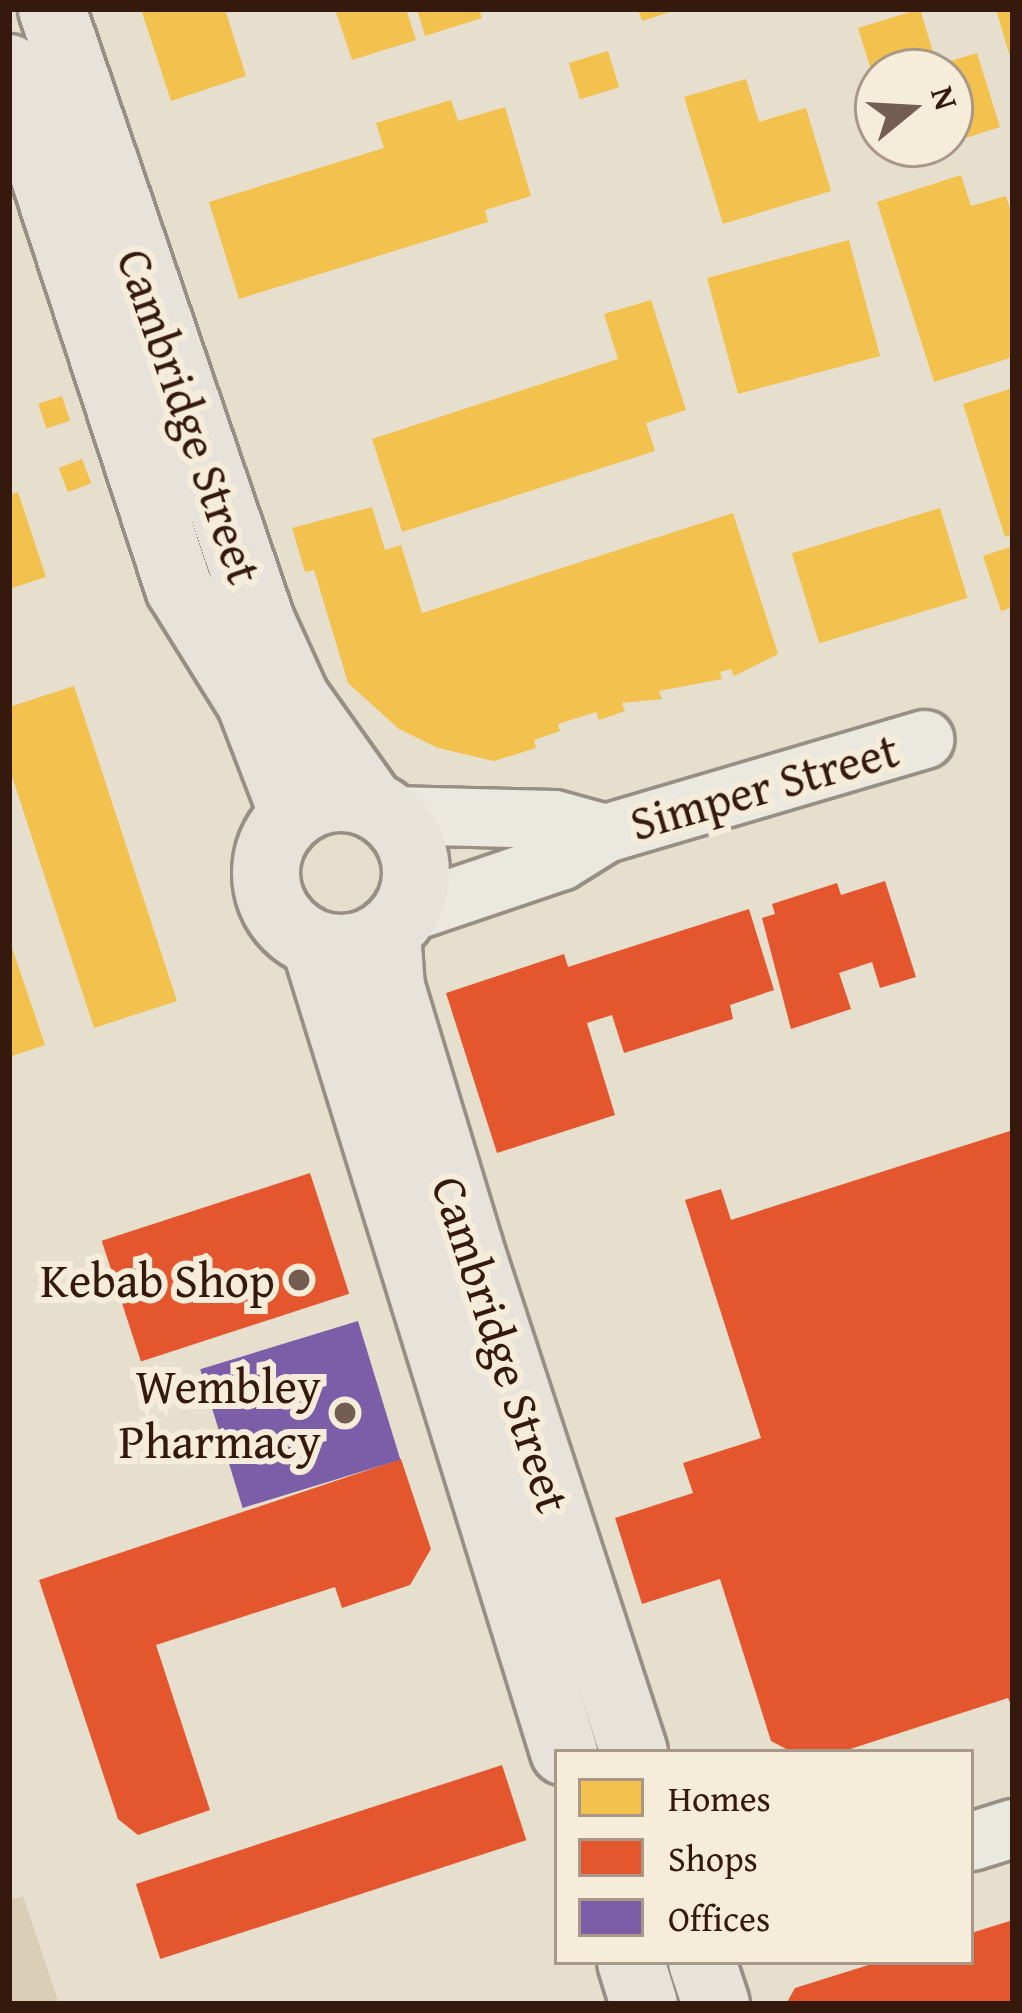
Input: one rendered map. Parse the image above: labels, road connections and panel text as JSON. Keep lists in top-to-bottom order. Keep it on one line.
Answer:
{"streets":{"main road":["Cambridge Street"],"street":["Simper Street"]},"crossings":[["Cambridge Street","Simper Street"]],"places":["Kebab Shop","Wembley Pharmacy"],"legend":["Homes","Shops","Offices"],"north":"right"}
